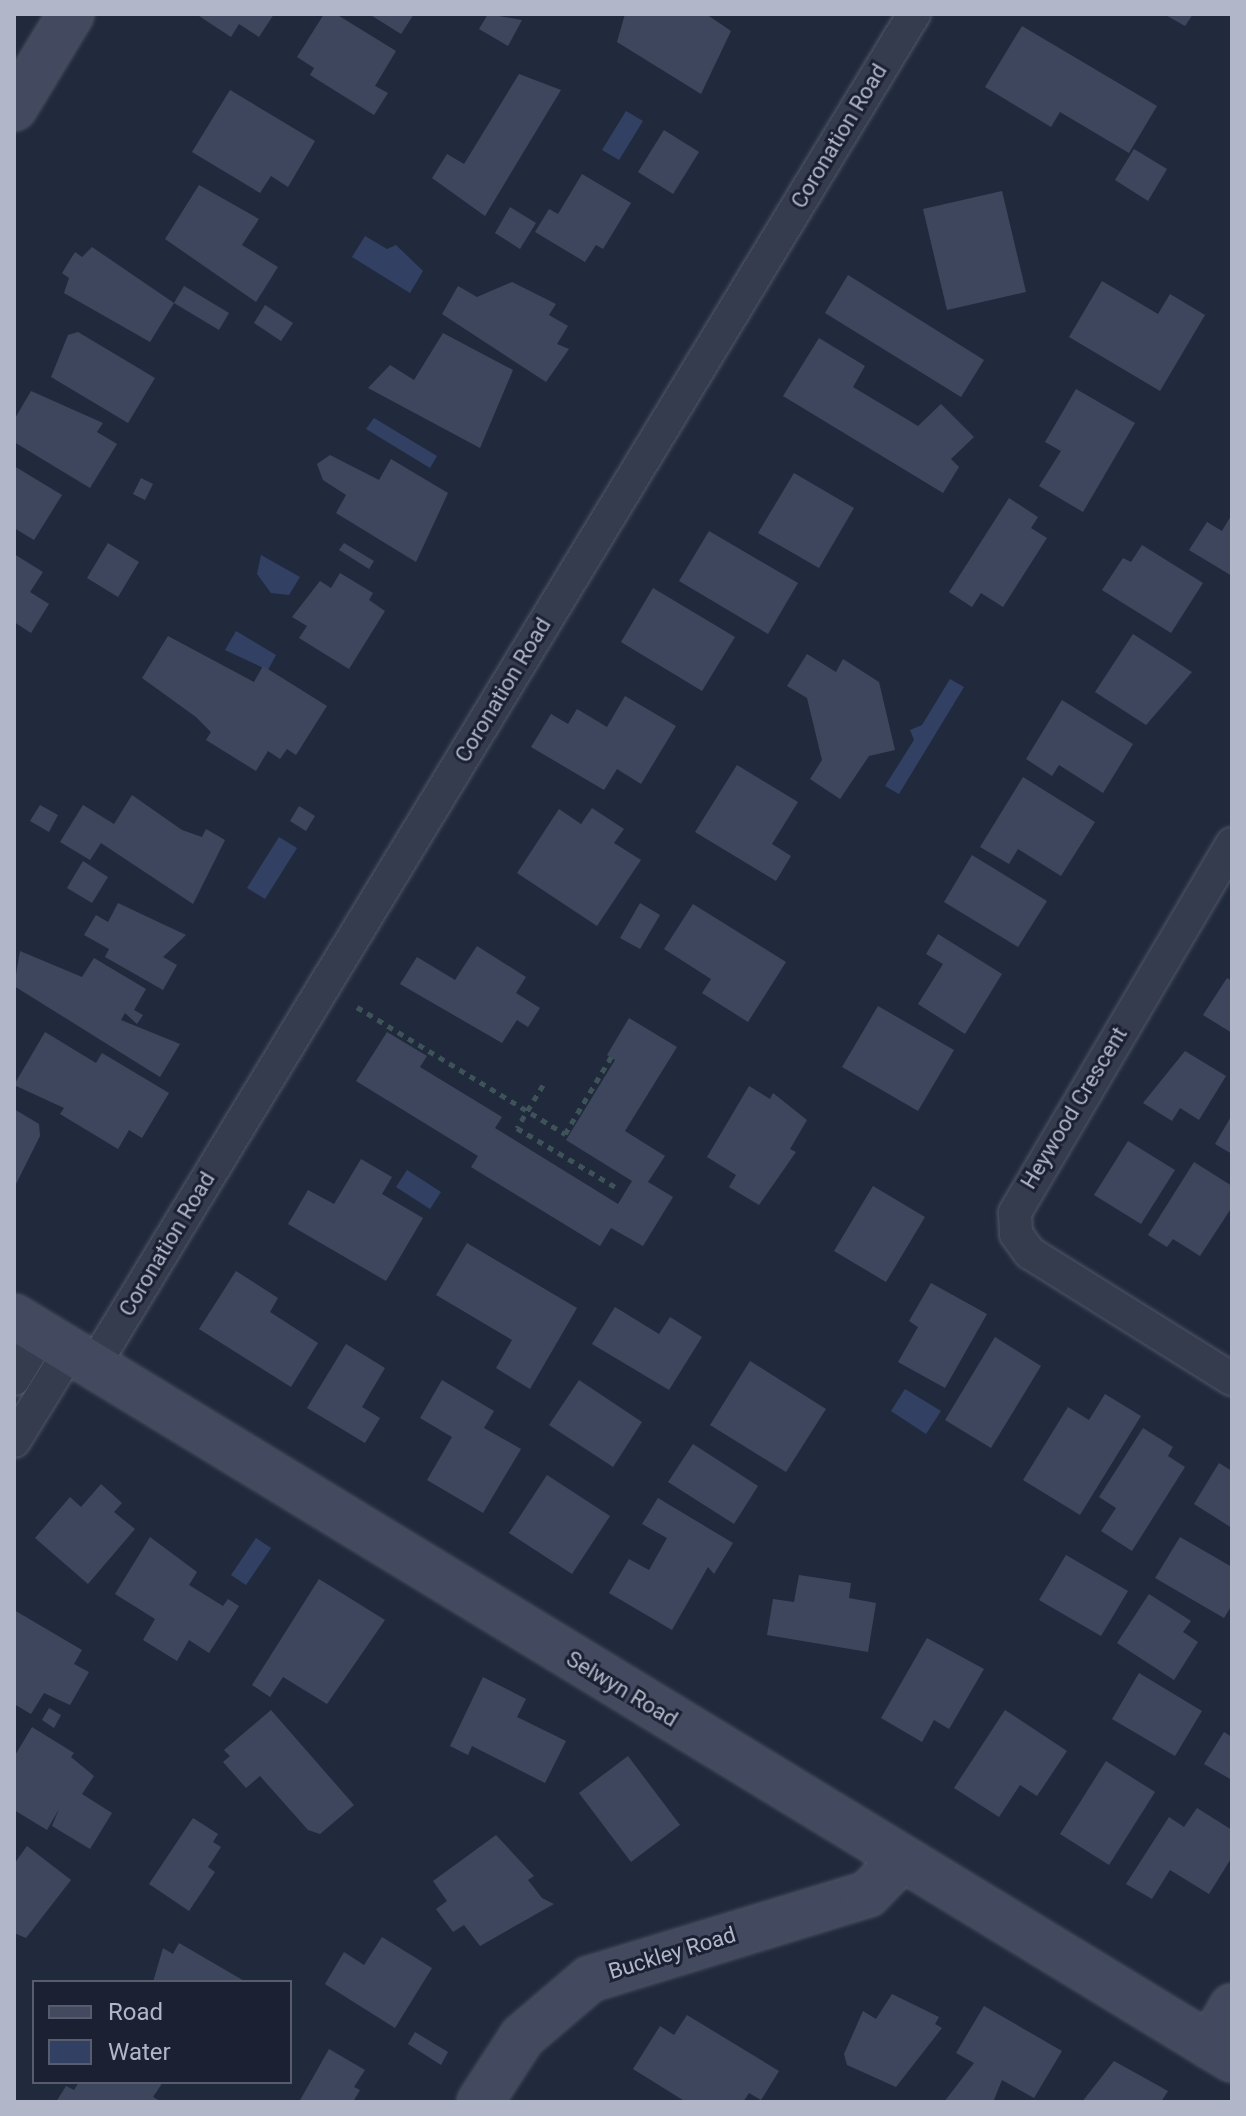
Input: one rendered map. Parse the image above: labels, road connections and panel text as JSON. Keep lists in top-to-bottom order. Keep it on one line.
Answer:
{"streets":{"street":["Coronation Road","Heywood Crescent","Selwyn Road","Buckley Road"]},"crossings":[["Coronation Road","Selwyn Road"],["Selwyn Road","Buckley Road"]],"legend":["Road","Water"]}
